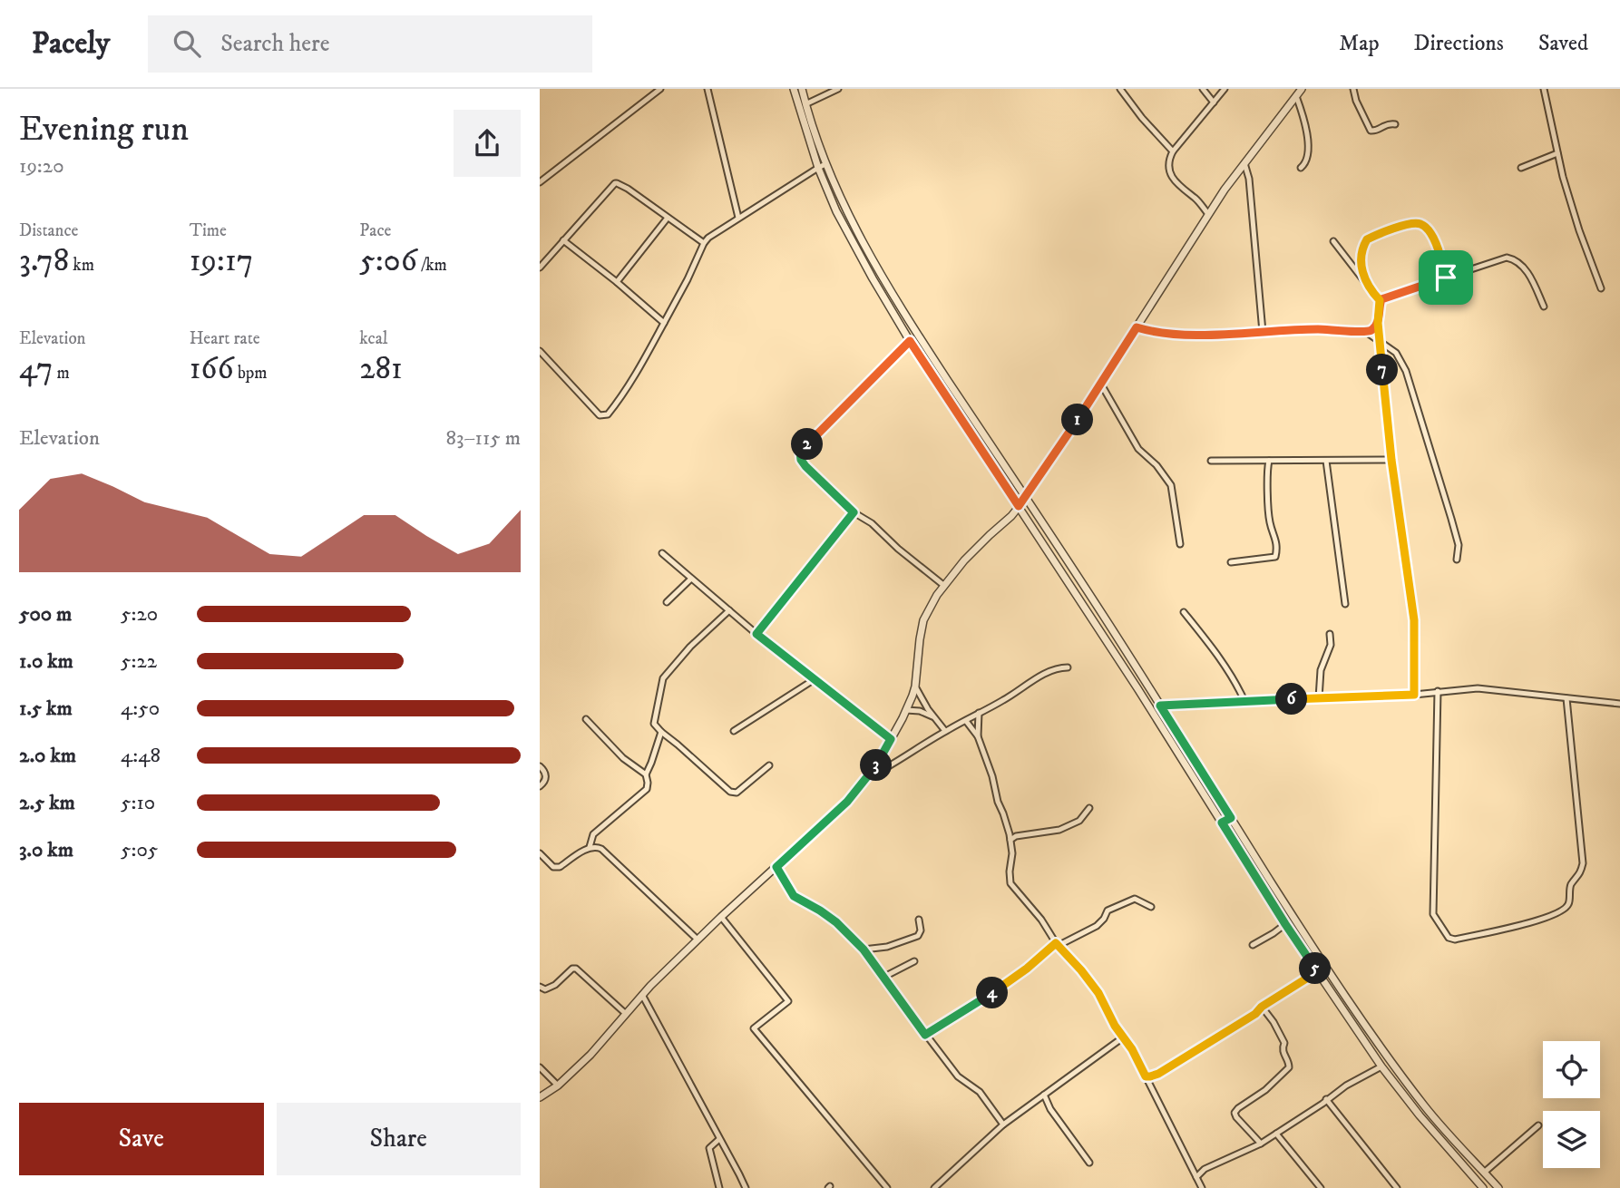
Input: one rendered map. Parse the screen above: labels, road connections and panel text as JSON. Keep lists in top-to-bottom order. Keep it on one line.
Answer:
{"page":{"header":"Pacely","search":"Search here","nav":["Map","Directions","Saved"],"heading":["Evening run","19:20"],"stats":[["Distance","3.78 km"],["Time","19:17"],["Pace","5:06 /km"],["Elevation","47 m"],["Heart rate","166 bpm"],["kcal","281"]],"pins":["7","1","2","6","3","5","4"],"chart":["Elevation","83–115 m"],"list":[{"name":"500 m","note":"5:20"},{"name":"1.0 km","note":"5:22"},{"name":"1.5 km","note":"4:50"},{"name":"2.0 km","note":"4:48"},{"name":"2.5 km","note":"5:10"},{"name":"3.0 km","note":"5:05"}],"buttons":["Save","Share"]}}
